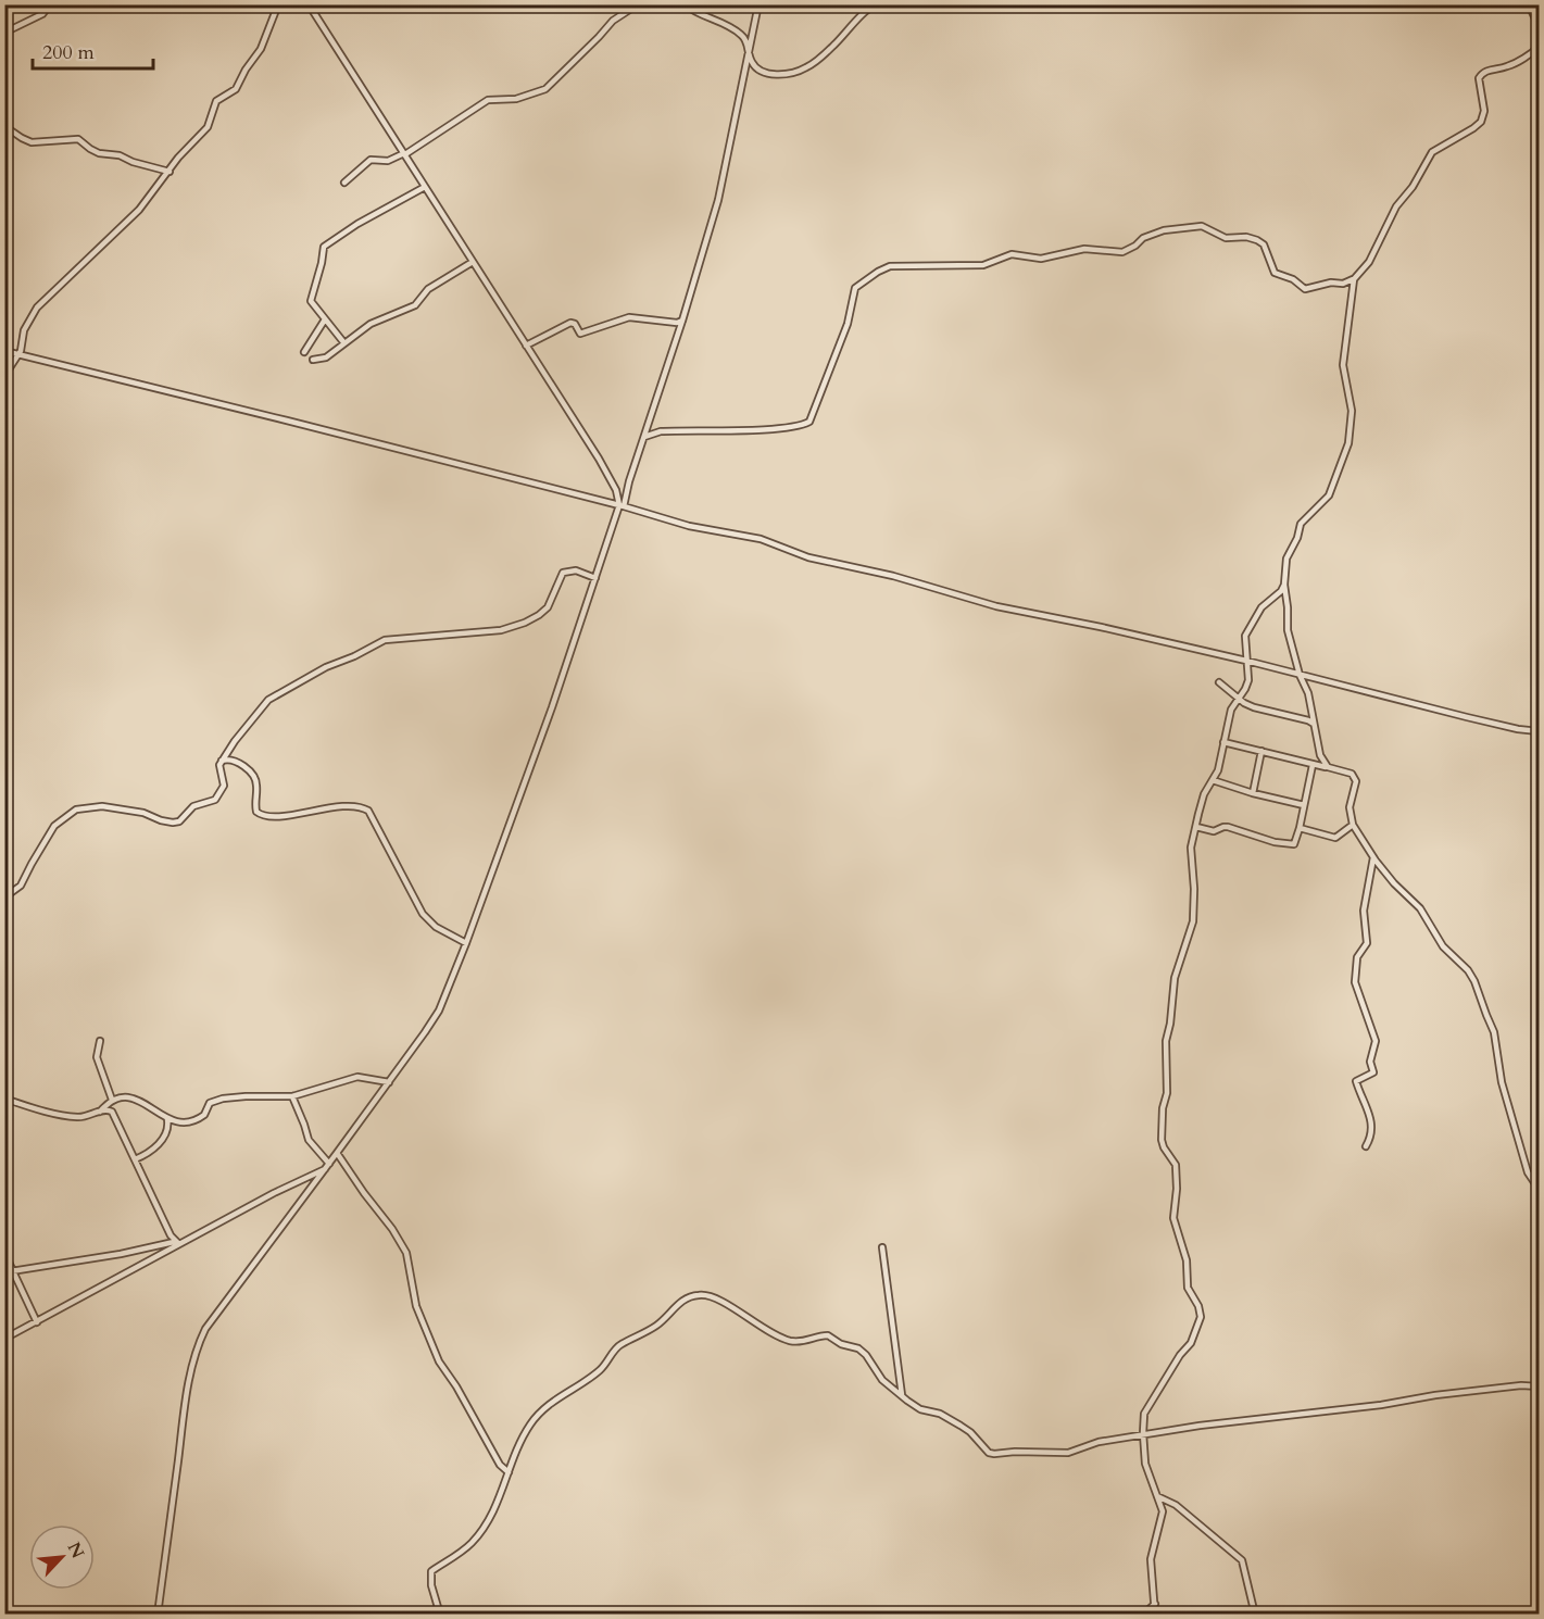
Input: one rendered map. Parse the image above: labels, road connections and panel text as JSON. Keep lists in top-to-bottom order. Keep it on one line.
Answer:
{"scale_bar":"200 m","north":"top right"}
